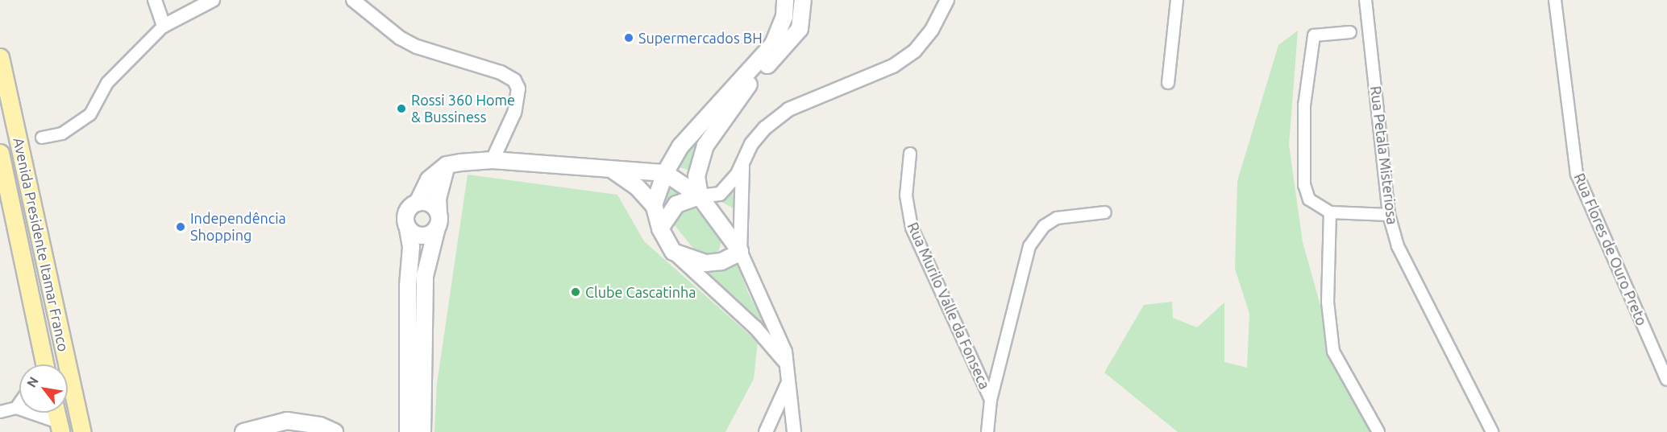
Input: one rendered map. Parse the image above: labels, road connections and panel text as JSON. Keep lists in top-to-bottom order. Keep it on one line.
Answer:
{"streets":{"main road":["Avenida Presidente Itamar Franco"],"street":["Rua Petala Misteriosa","Rua Flores de Ouro Preto","Rua Murilo Valle da Fonseca"]},"places":["Supermercados BH","Rossi 360 Home & Bussiness","Independência Shopping","Clube Cascatinha"],"north":"top left"}
